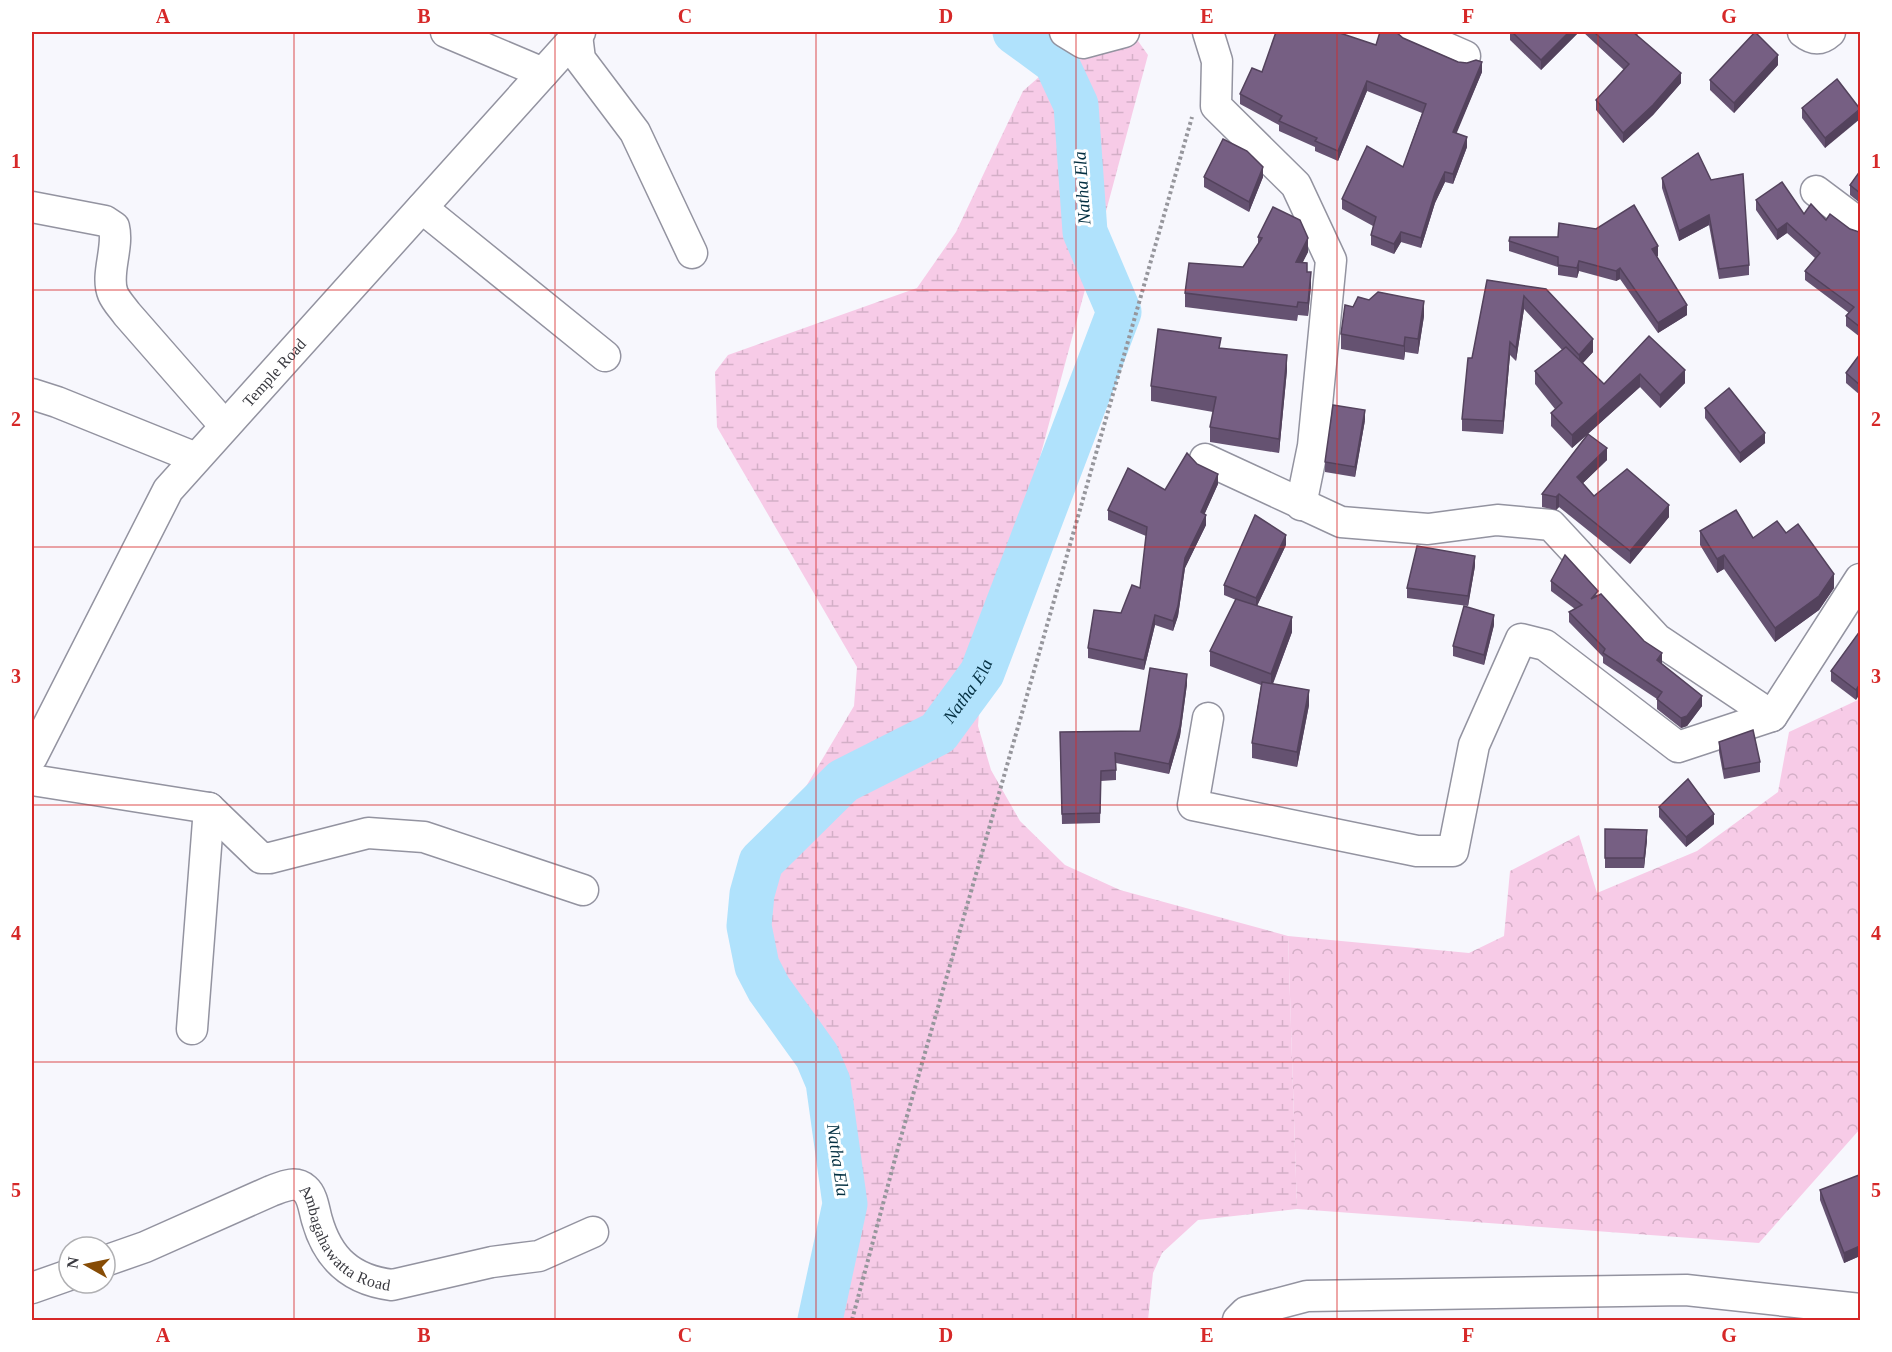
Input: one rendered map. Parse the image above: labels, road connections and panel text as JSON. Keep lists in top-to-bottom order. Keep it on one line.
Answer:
{"streets":{"street":["Temple Road","Ambagahawatta Road"]},"water":["Natha Ela"],"north":"left","grid":{"columns":["A","B","C","D","E","F","G"],"rows":["1","2","3","4","5"]}}
